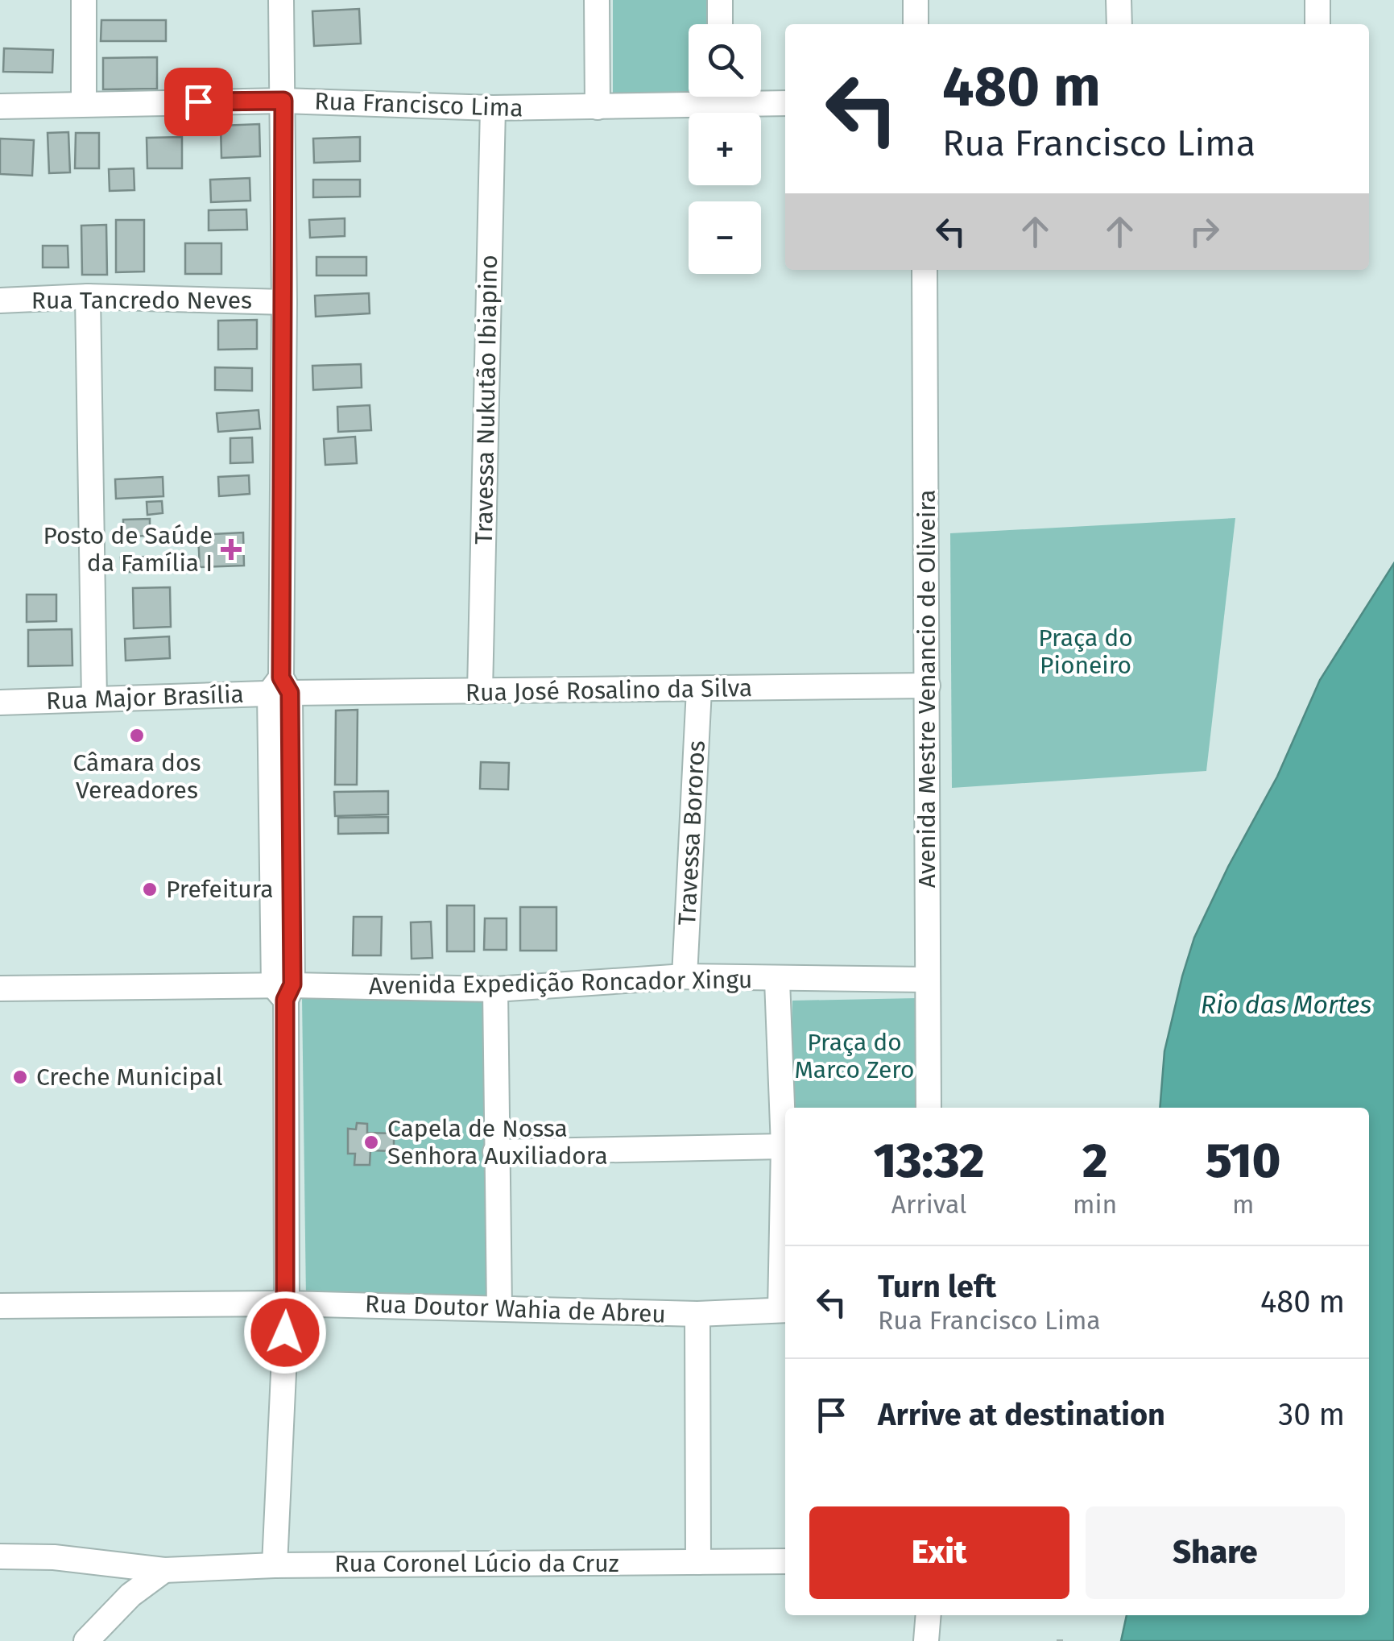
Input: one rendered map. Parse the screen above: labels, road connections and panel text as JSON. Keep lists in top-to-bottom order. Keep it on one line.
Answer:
{"streets":{"street":["Rua Francisco Lima","Rua Tancredo Neves","Travessa Nukutão Ibiapino","Avenida Mestre Venancio de Oliveira","Rua José Rosalino da Silva","Rua Major Brasília","Travessa Bororos","Avenida Expedição Roncador Xingu","Rua Doutor Wahia de Abreu","Rua Coronel Lúcio da Cruz"]},"crossings":[["Rua Francisco Lima","Travessa Nukutão Ibiapino"],["Travessa Nukutão Ibiapino","Rua José Rosalino da Silva"],["Avenida Mestre Venancio de Oliveira","Rua José Rosalino da Silva"],["Avenida Mestre Venancio de Oliveira","Avenida Expedição Roncador Xingu"],["Rua José Rosalino da Silva","Rua Major Brasília"],["Rua José Rosalino da Silva","Travessa Bororos"],["Travessa Bororos","Avenida Expedição Roncador Xingu"]],"water":["Rio das Mortes"],"parks":["Praça do Pioneiro","Praça do Marco Zero"],"places":{"health":["Posto de Saúde da Família I"],"other":["Câmara dos Vereadores","Prefeitura","Creche Municipal","Capela de Nossa Senhora Auxiliadora"]},"page":{"map_buttons":["+","−"],"turn":["480 m","Rua Francisco Lima"],"eta":["13:32","Arrival","2","min","510","m"],"list":[{"name":"Turn left","note":"Rua Francisco Lima","value":"480 m"},{"name":"Arrive at destination","value":"30 m"}],"buttons":["Exit","Share"]}}
